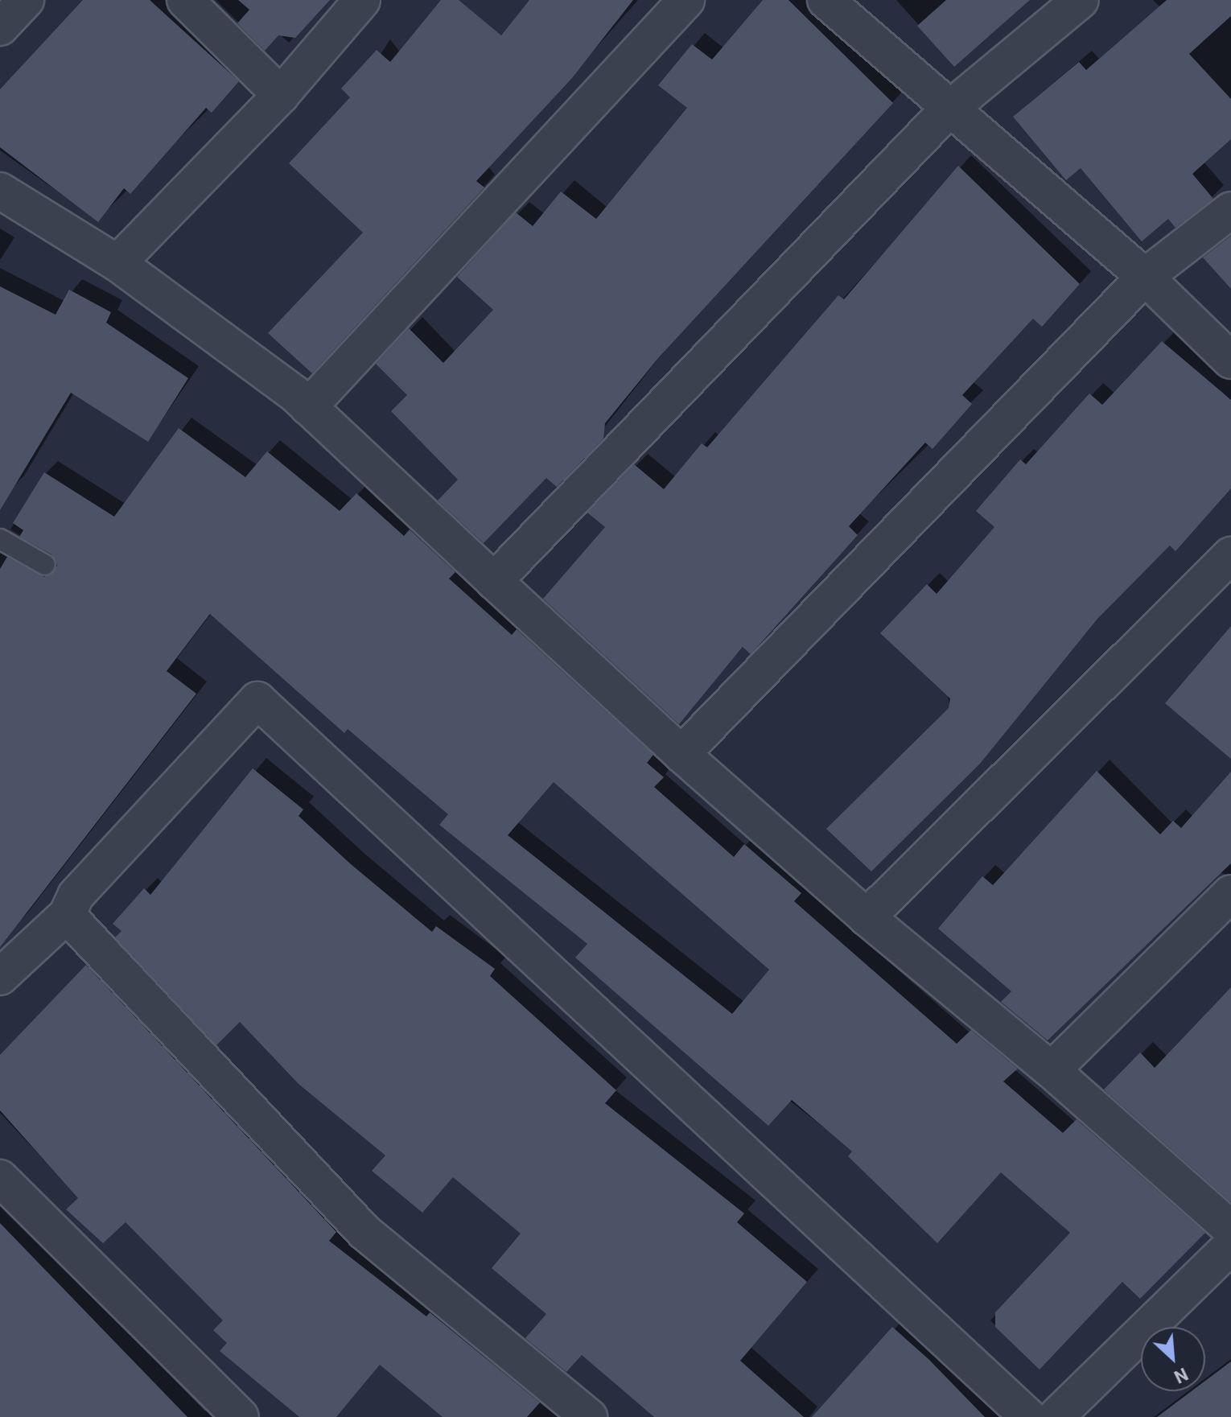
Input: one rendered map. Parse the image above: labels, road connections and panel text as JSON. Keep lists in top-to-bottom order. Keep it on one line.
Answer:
{"north":"bottom right"}
